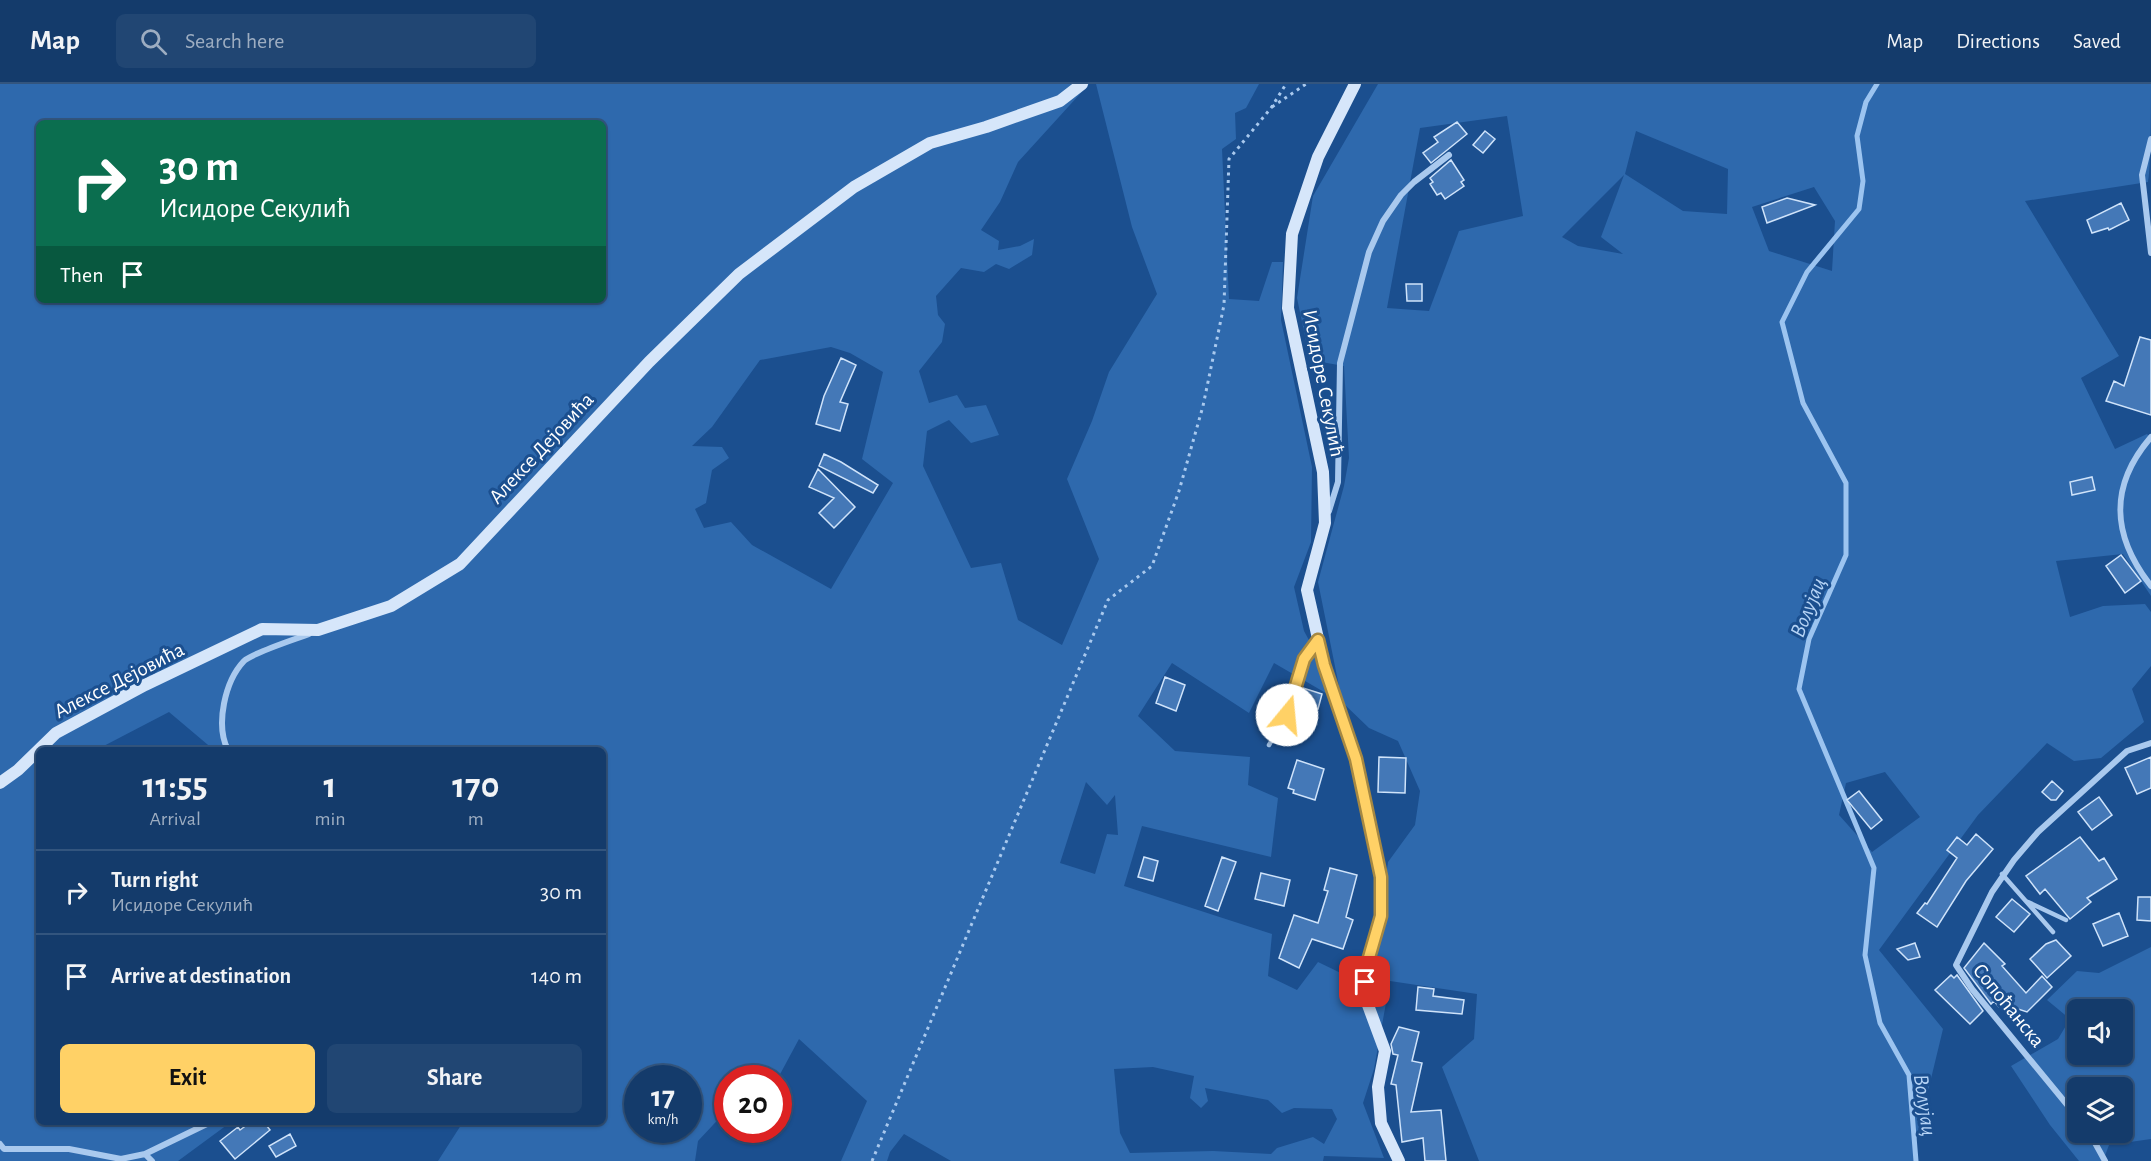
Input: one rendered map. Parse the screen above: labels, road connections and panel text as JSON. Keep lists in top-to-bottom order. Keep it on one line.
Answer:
{"streets":{"street":["Исидоре Секулић","Алексе Дејовића","Сопоћанска"]},"water":["Волујац"],"page":{"header":"Map","search":"Search here","nav":["Map","Directions","Saved"],"turn":["30 m","Исидоре Секулић"],"then":"Then","eta":["11:55","Arrival","1","min","170","m"],"list":[{"name":"Turn right","note":"Исидоре Секулић","value":"30 m"},{"name":"Arrive at destination","value":"140 m"}],"buttons":["Exit","Share"],"speed":"17 km/h","limit":"20"}}
